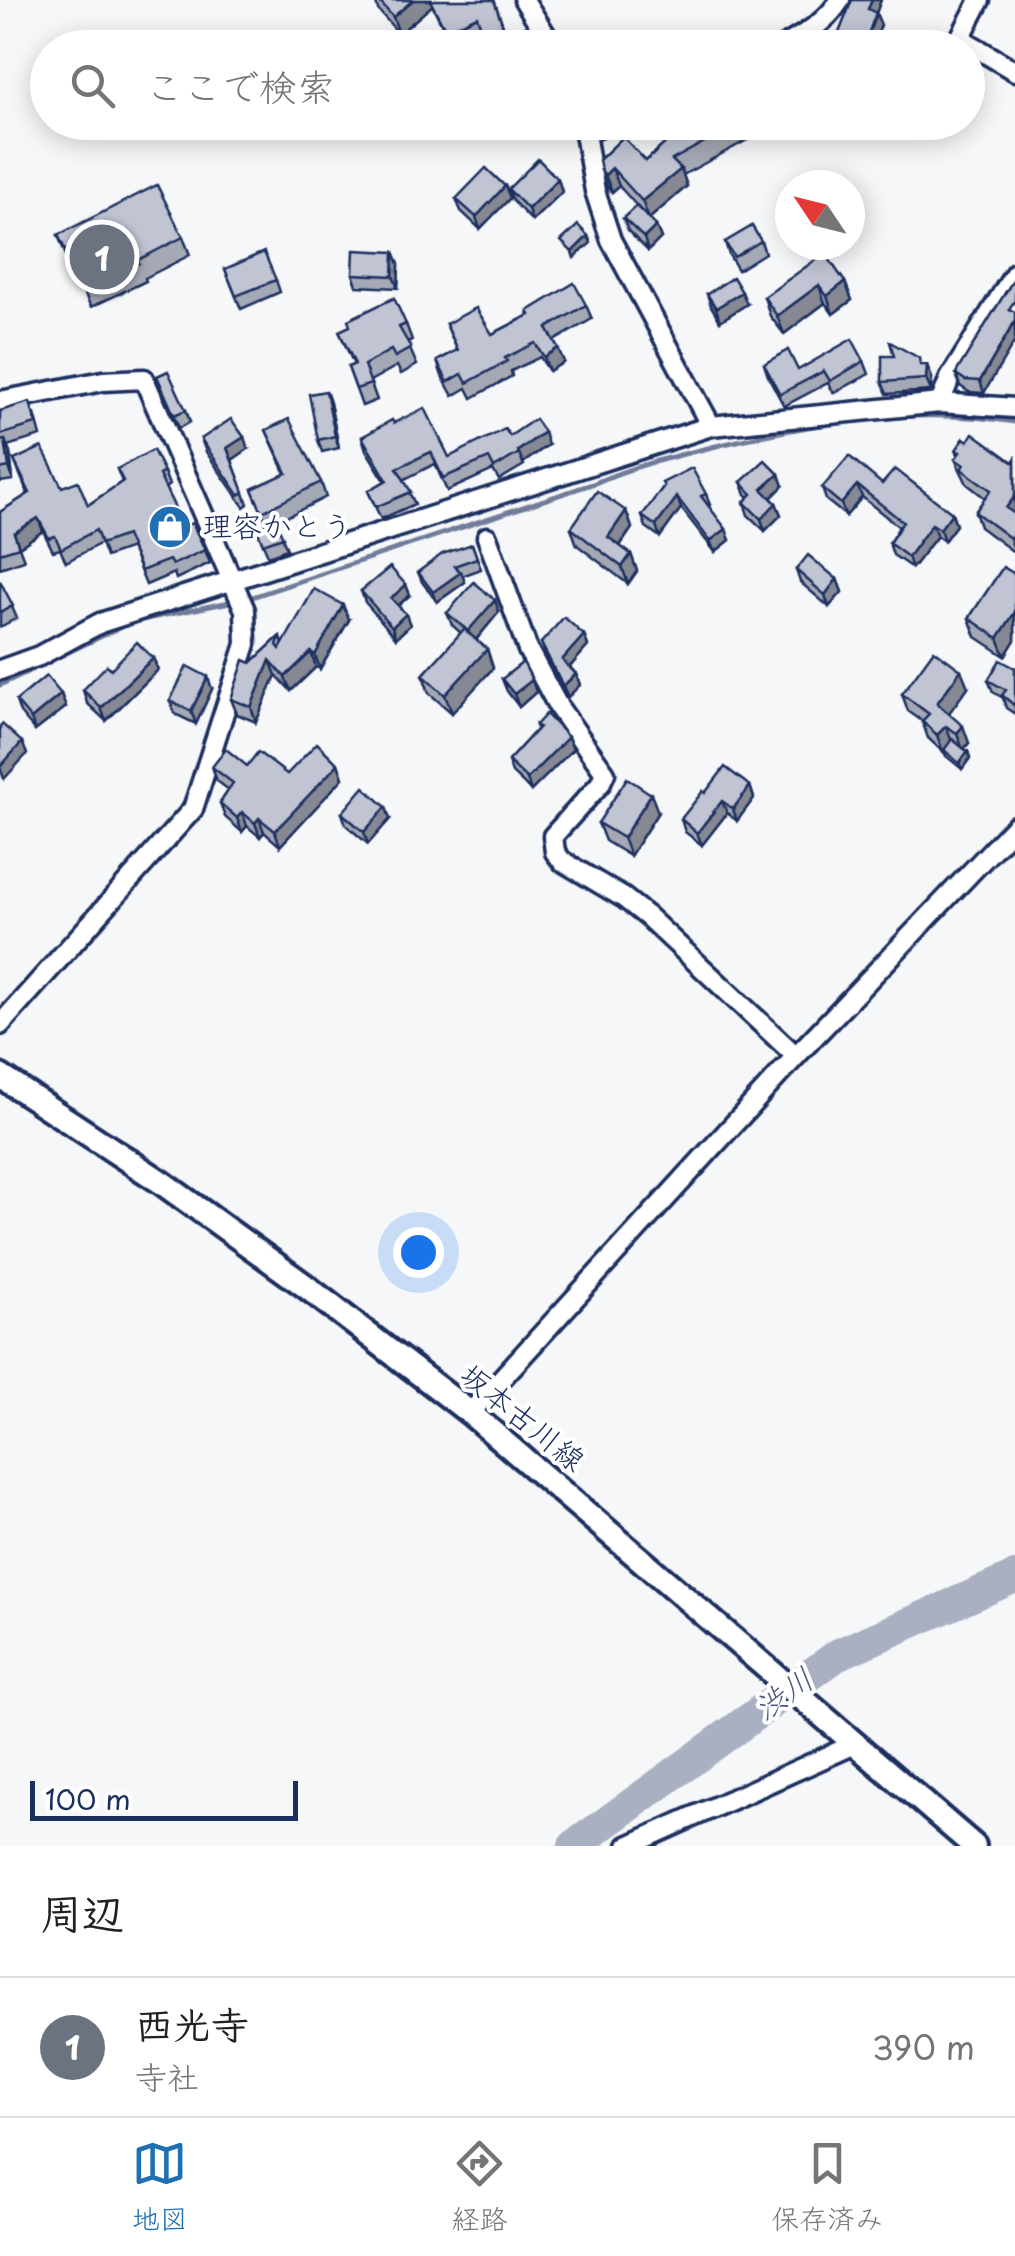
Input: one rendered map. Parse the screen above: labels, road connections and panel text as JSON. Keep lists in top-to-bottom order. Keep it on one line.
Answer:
{"streets":{"main road":["坂本古川線"]},"water":["渋川"],"places":{"shop":["理容かとう"]},"scale_bar":"100 m","north":"top left","page":{"search":"ここで検索","pins":"1","scale":"100 m","heading":"周辺","list":[{"mark":"1","name":"西光寺","note":"寺社","value":"390 m"}],"nav":["地図","経路","保存済み"]}}
